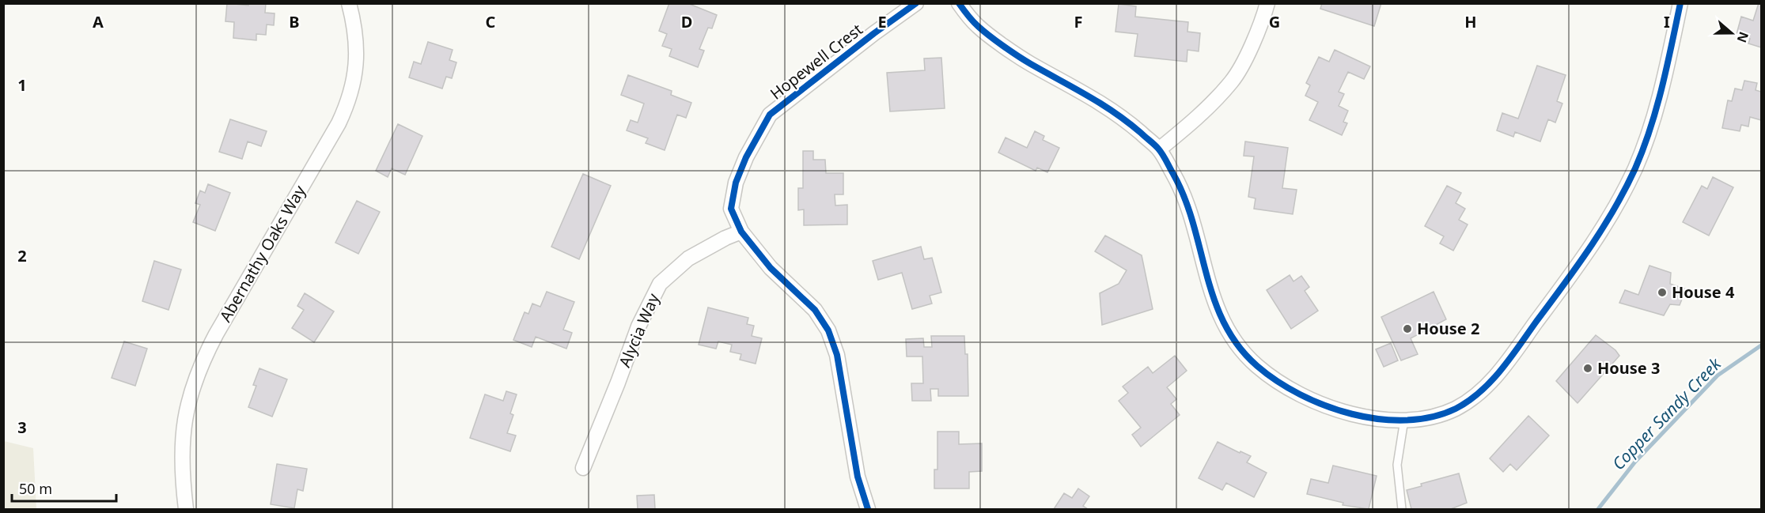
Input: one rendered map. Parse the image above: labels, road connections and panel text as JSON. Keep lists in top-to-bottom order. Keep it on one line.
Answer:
{"streets":{"street":["Hopewell Crest","Abernathy Oaks Way","Alycia Way"]},"crossings":[["Hopewell Crest","Alycia Way"]],"water":["Copper Sandy Creek"],"places":["House 4","House 2","House 3"],"scale_bar":"50 m","north":"right","grid":{"columns":["A","B","C","D","E","F","G","H","I"],"rows":["1","2","3"]}}
